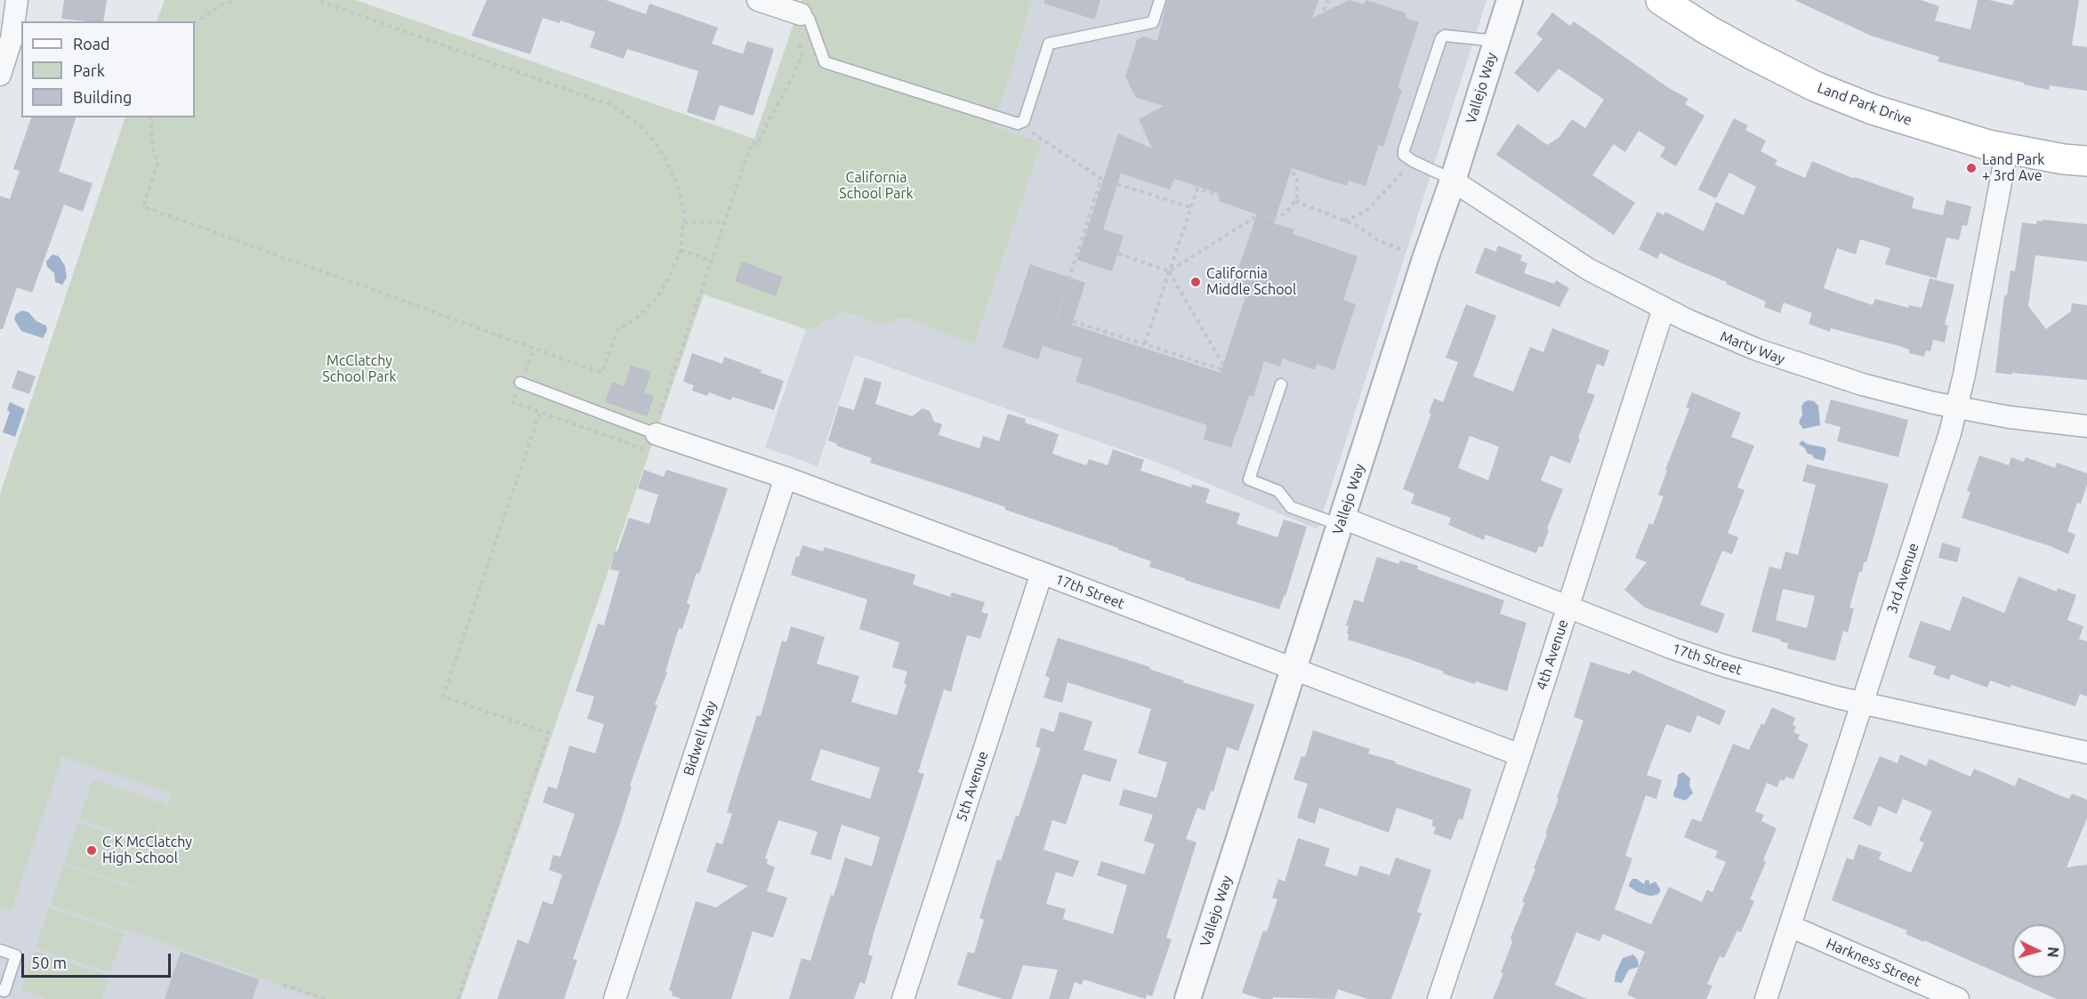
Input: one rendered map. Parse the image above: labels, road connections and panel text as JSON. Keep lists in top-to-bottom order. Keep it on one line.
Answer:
{"streets":{"main road":["Land Park Drive"],"street":["Vallejo Way","Marty Way","3rd Avenue","17th Street","4th Avenue","Bidwell Way","5th Avenue","Harkness Street"]},"crossings":[["Vallejo Way","Marty Way"],["Vallejo Way","17th Street"],["Land Park Drive","3rd Avenue"],["Marty Way","3rd Avenue"],["Marty Way","4th Avenue"],["3rd Avenue","17th Street"],["3rd Avenue","Harkness Street"],["17th Street","4th Avenue"],["17th Street","Bidwell Way"],["17th Street","5th Avenue"]],"parks":["California School Park","McClatchy School Park"],"places":["Land Park + 3rd Ave","California Middle School","C K McClatchy High School"],"legend":["Road","Park","Building"],"scale_bar":"50 m","north":"right"}
